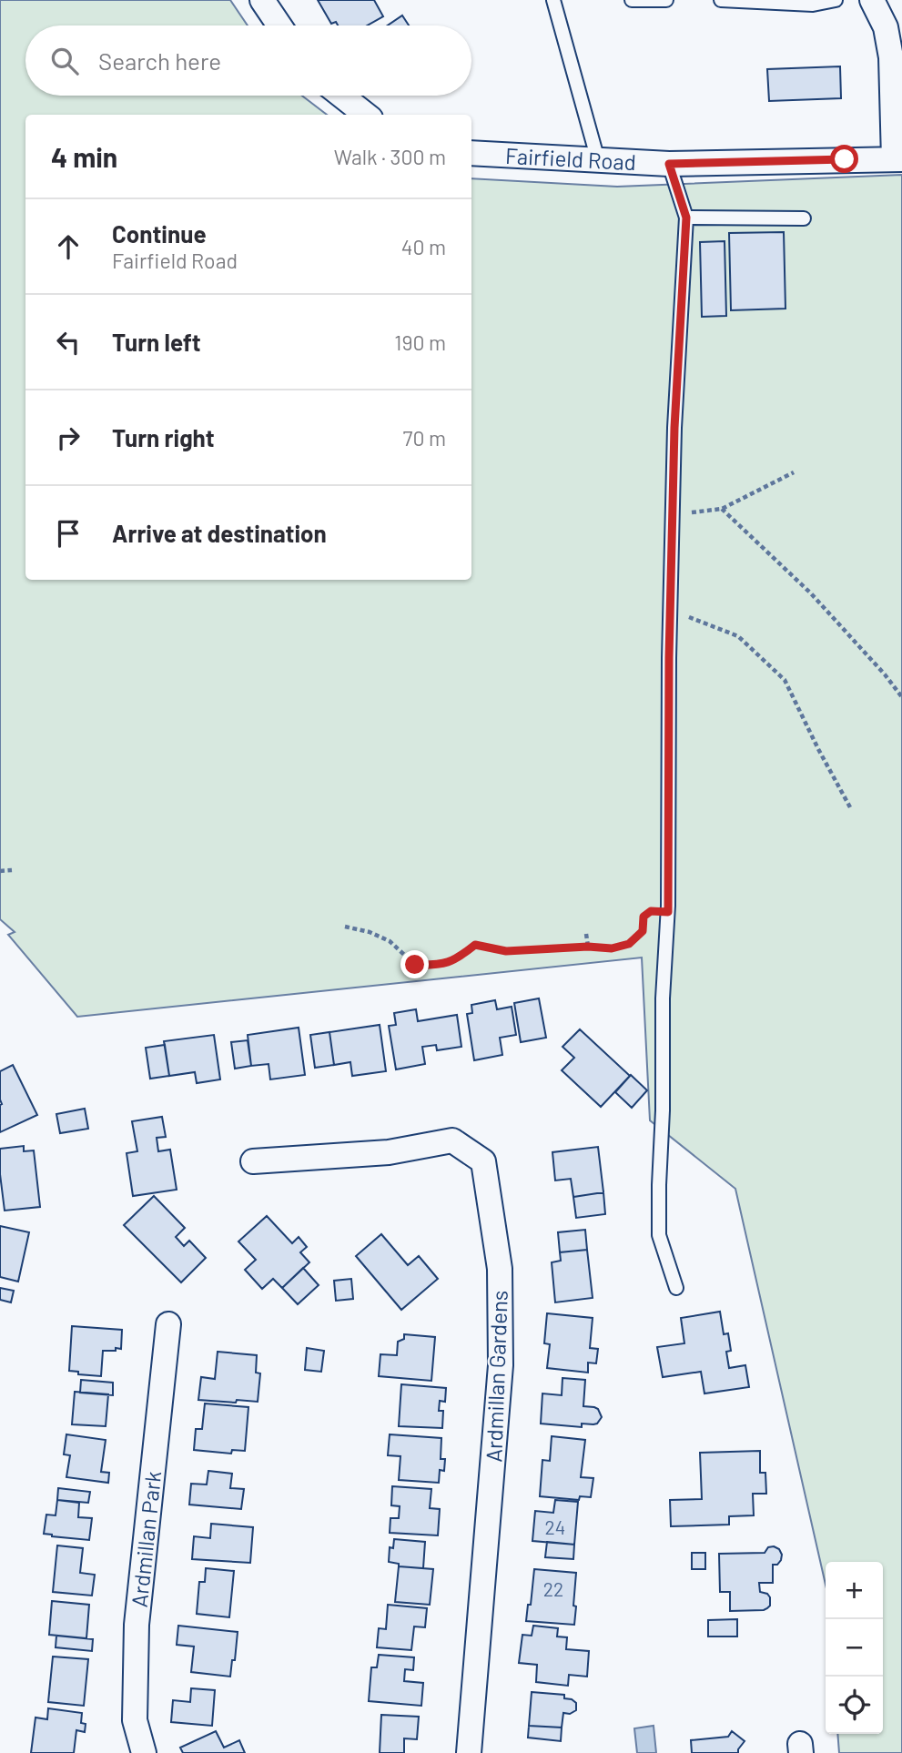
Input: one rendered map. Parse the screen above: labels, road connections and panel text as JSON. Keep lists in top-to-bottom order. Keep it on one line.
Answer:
{"streets":{"street":["Fairfield Road","Ardmillan Gardens","Ardmillan Park"]},"house_numbers":["24","22"],"page":{"search":"Search here","heading":["4 min","Walk · 300 m"],"list":[["Continue","Fairfield Road","40 m"],["Turn left","190 m"],["Turn right","70 m"],"Arrive at destination"],"map_buttons":["+","−"]}}
